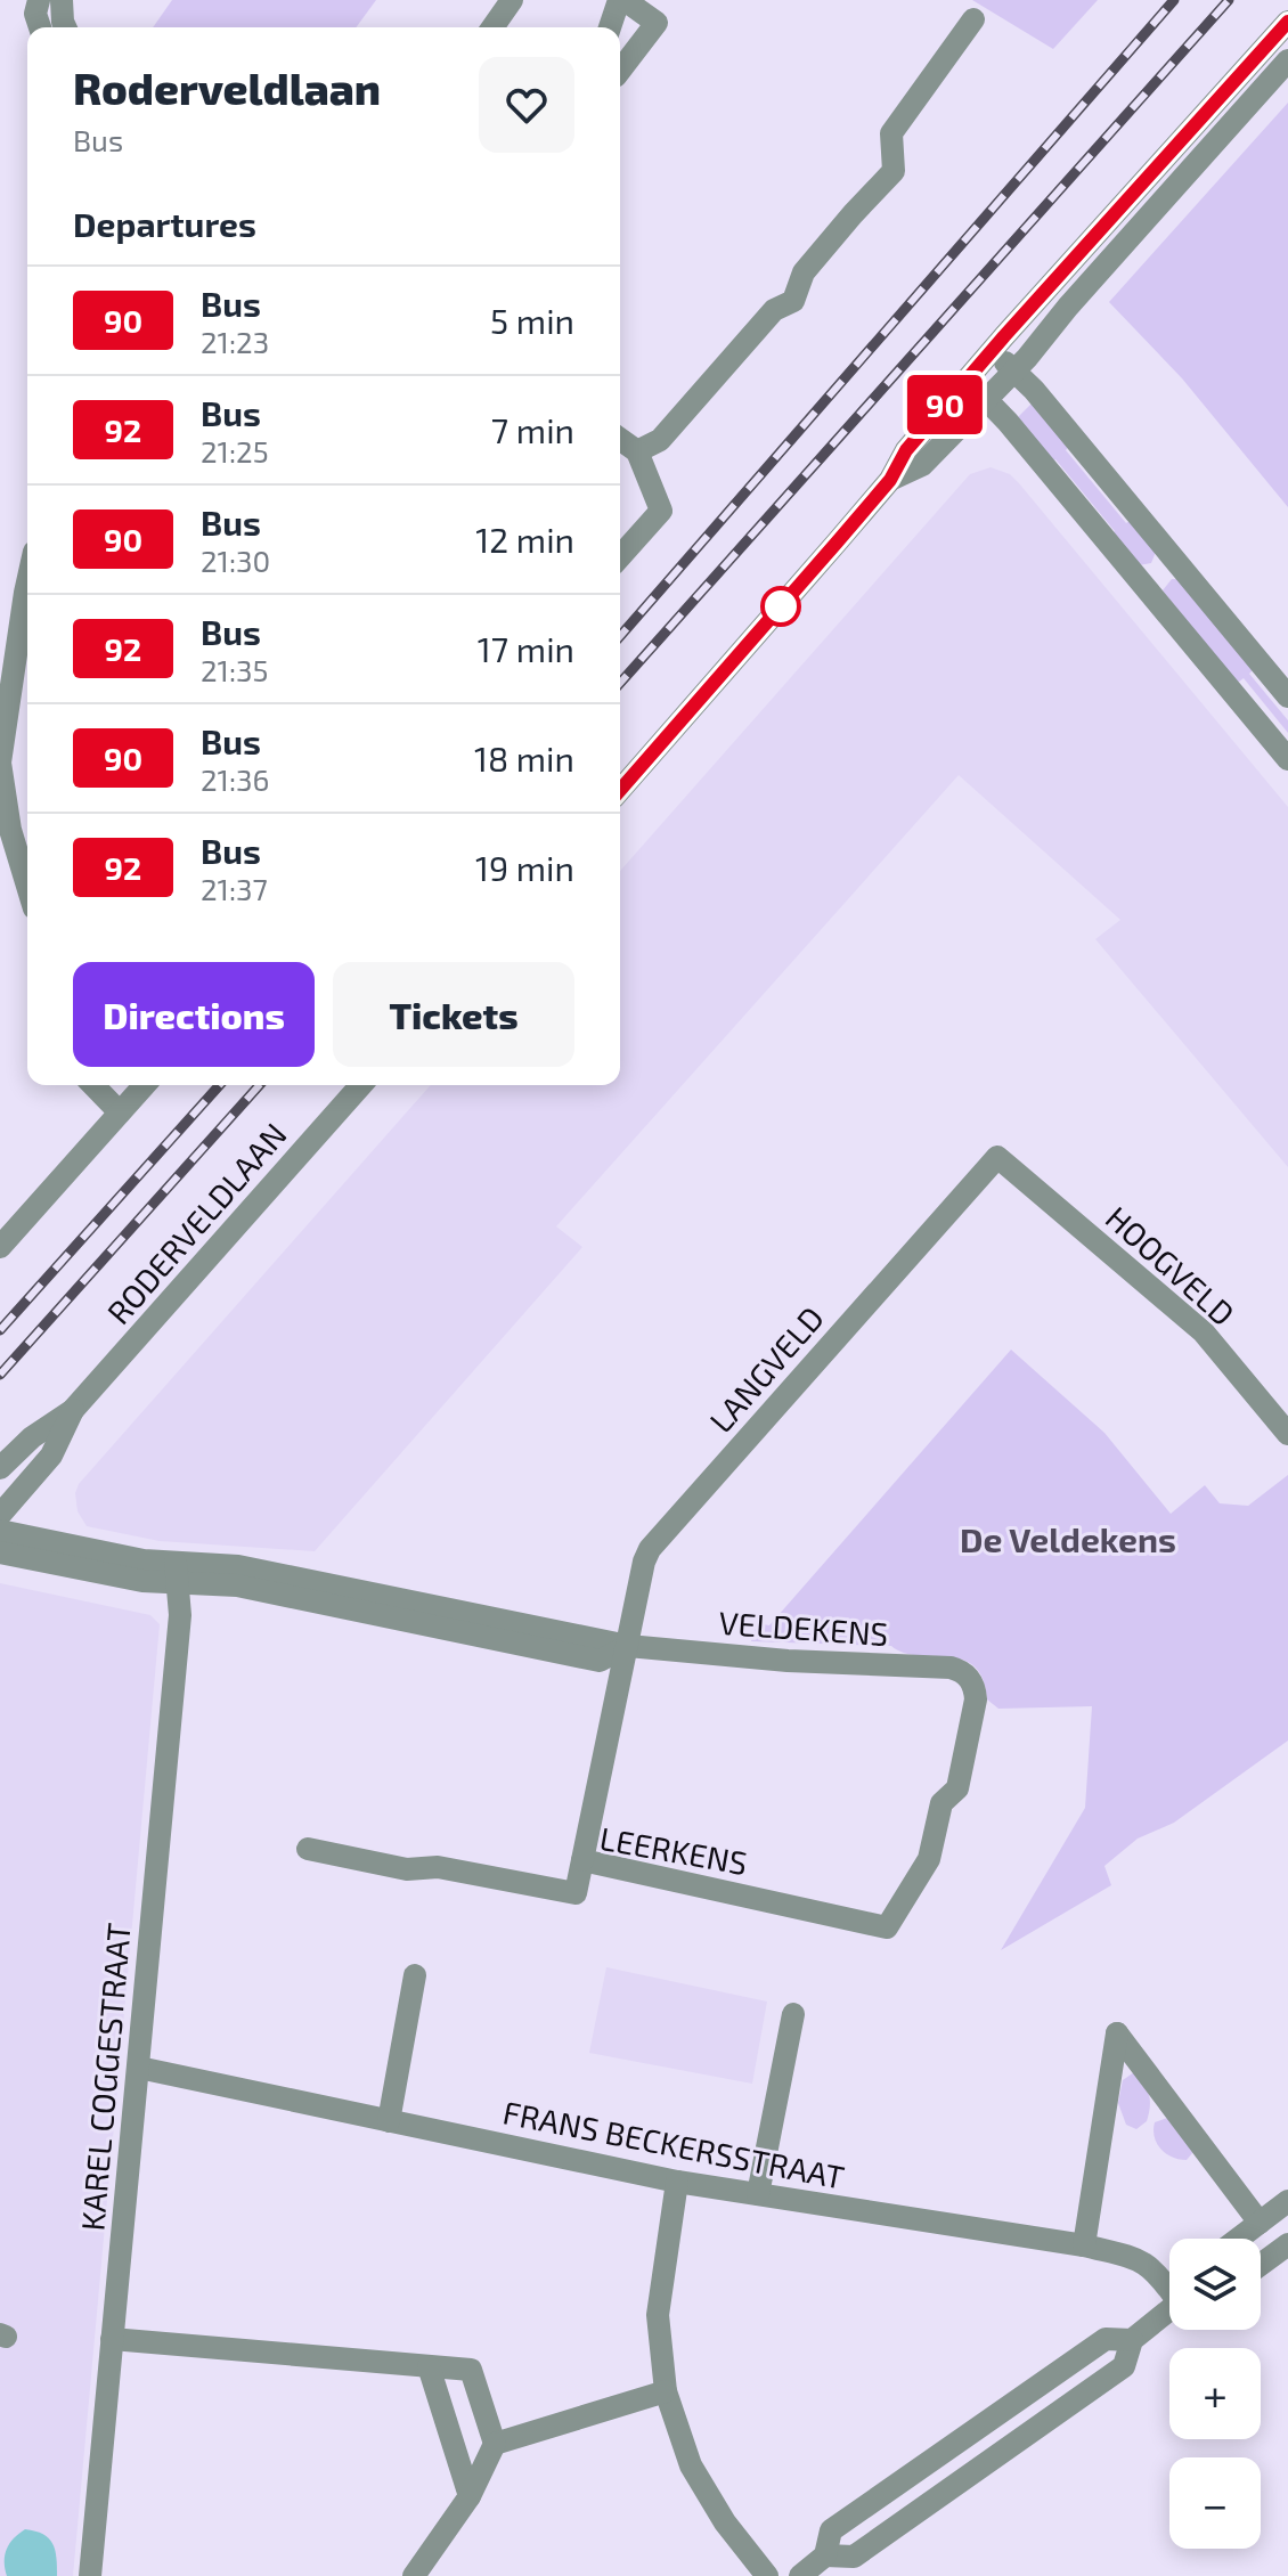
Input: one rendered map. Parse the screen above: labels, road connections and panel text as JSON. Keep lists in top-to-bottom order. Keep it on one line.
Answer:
{"streets":{"street":["RODERVELDLAAN","HOOGVELD","LANGVELD","VELDEKENS","LEERKENS","KAREL COGGESTRAAT","FRANS BECKERSSTRAAT"]},"crossings":[["HOOGVELD","LANGVELD"],["LANGVELD","VELDEKENS"],["LANGVELD","LEERKENS"],["VELDEKENS","LEERKENS"],["VELDEKENS","KAREL COGGESTRAAT"],["KAREL COGGESTRAAT","FRANS BECKERSSTRAAT"]],"districts":["De Veldekens"],"lines":["bus line 90"],"page":{"on_map":"90","heading":[["Roderveldlaan","Bus"],"Departures"],"list":[{"mark":"90","name":"Bus","note":"21:23","value":"5 min"},{"mark":"92","name":"Bus","note":"21:25","value":"7 min"},{"mark":"90","name":"Bus","note":"21:30","value":"12 min"},{"mark":"92","name":"Bus","note":"21:35","value":"17 min"},{"mark":"90","name":"Bus","note":"21:36","value":"18 min"},{"mark":"92","name":"Bus","note":"21:37","value":"19 min"}],"buttons":["Directions","Tickets"],"map_buttons":["+","−"]}}
